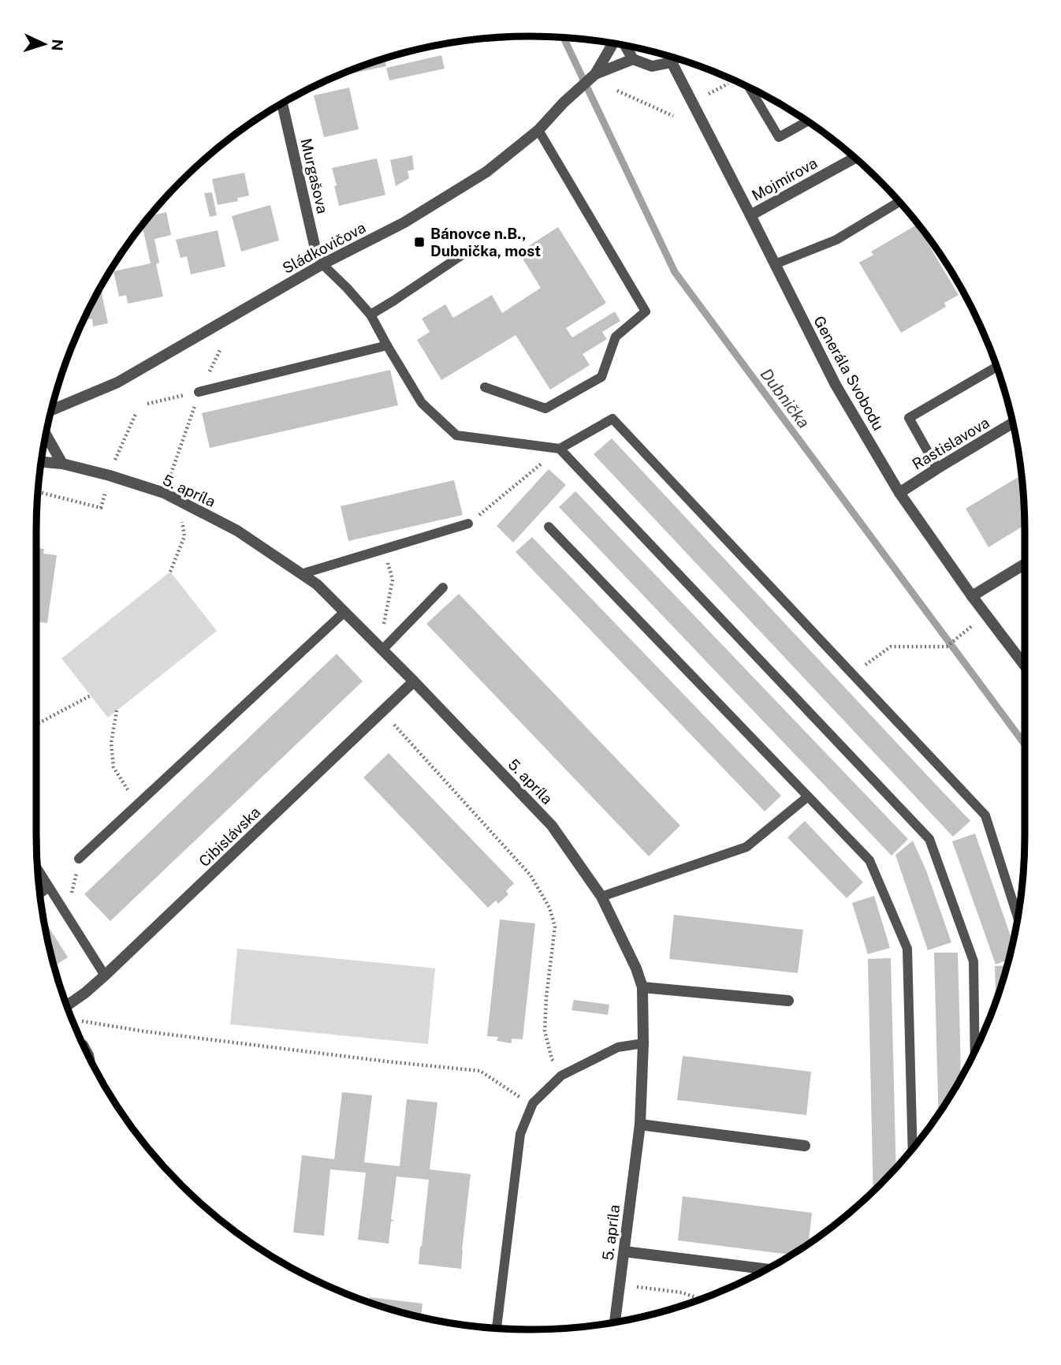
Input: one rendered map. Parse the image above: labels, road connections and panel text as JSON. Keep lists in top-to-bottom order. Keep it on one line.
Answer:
{"streets":{"street":["Murgašova","Mojmírova","Sládkovičova","Generála Svobodu","Rastislavova","5. apríla","Cibislávska"]},"crossings":[["Murgašova","Sládkovičova"],["Mojmírova","Generála Svobodu"],["Generála Svobodu","Rastislavova"],["5. apríla","Cibislávska"]],"water":["Dubnička"],"places":{"transit":["Bánovce n.B., Dubnička, most"]},"north":"right"}
